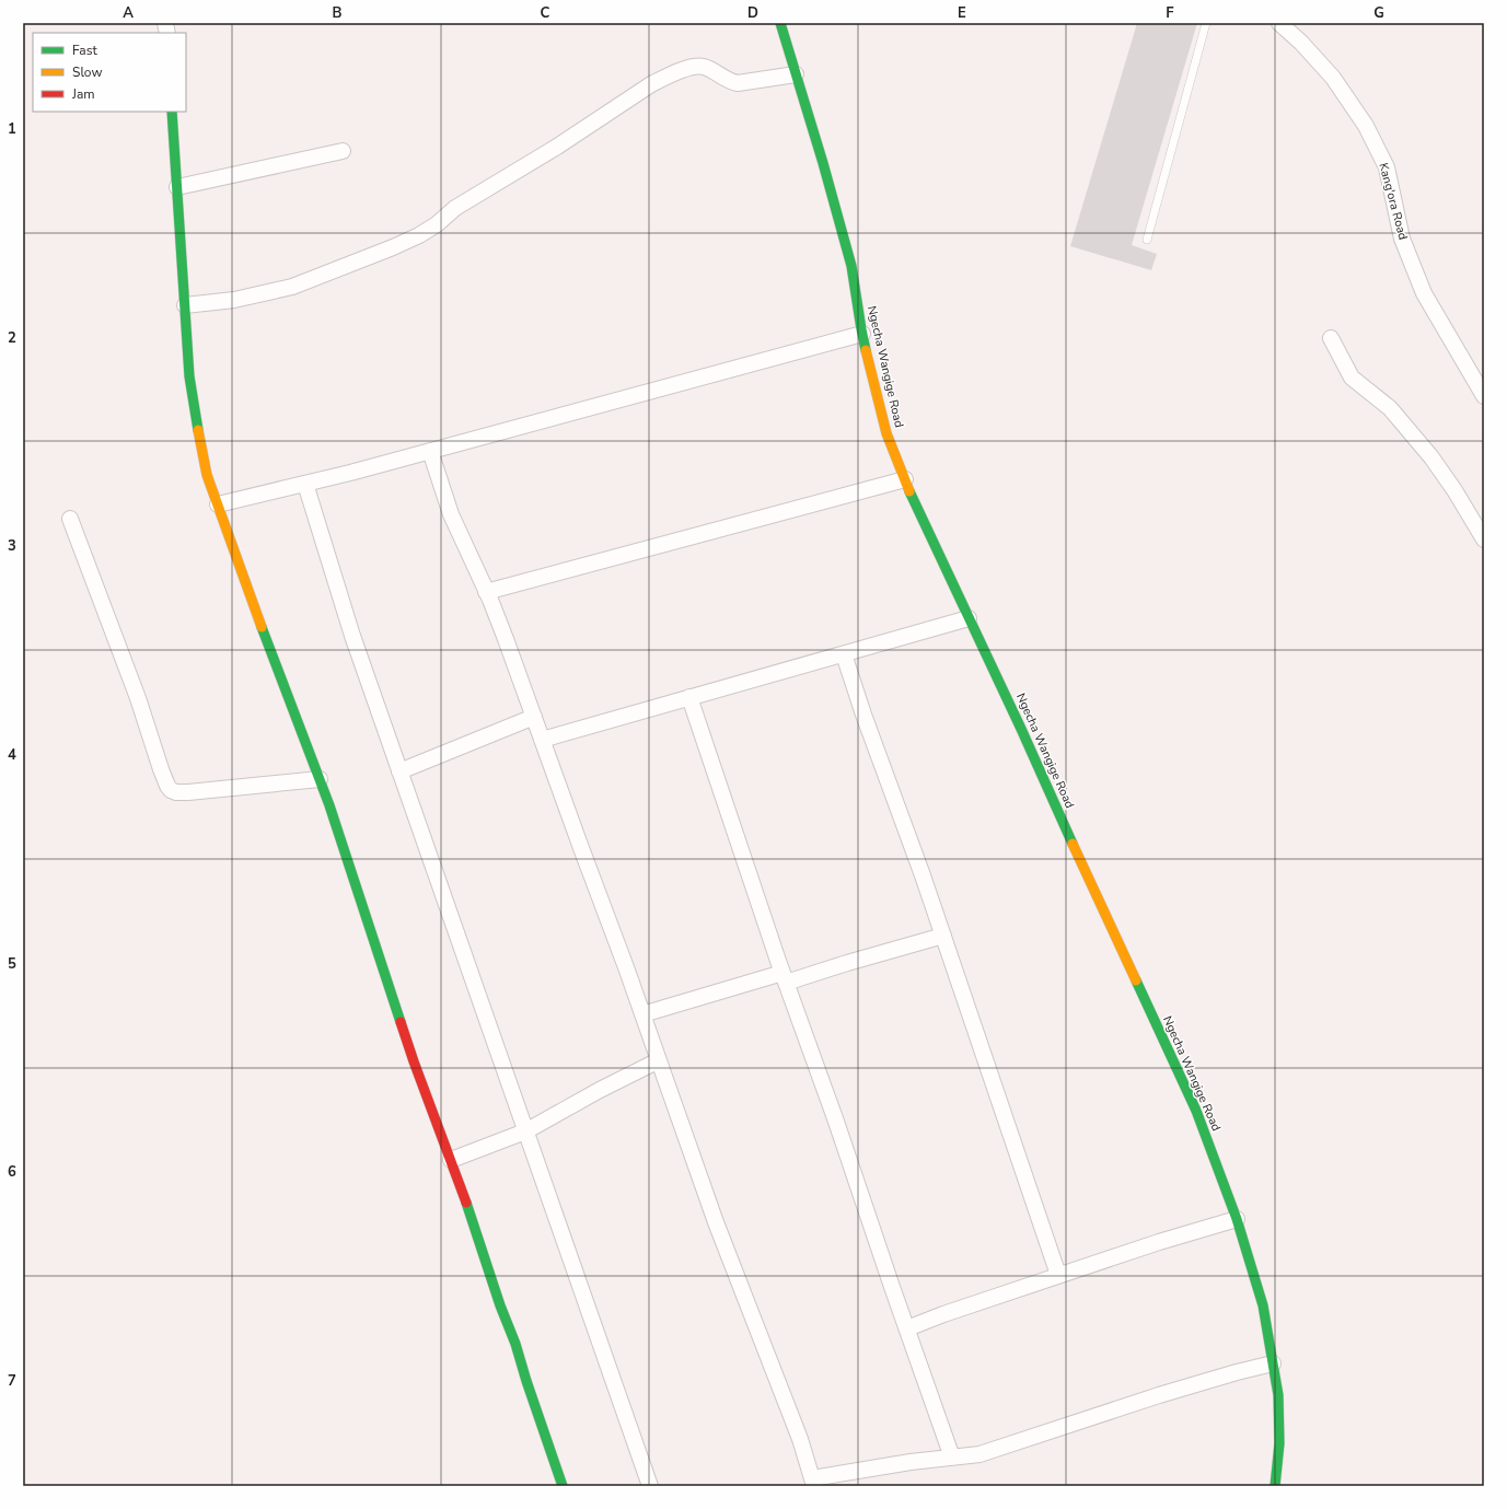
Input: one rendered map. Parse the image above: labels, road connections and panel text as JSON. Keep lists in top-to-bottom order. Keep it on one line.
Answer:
{"streets":{"street":["Kang'ora Road","Ngecha Wangige Road"]},"legend":["Fast","Slow","Jam"],"grid":{"columns":["A","B","C","D","E","F","G"],"rows":["1","2","3","4","5","6","7"]}}
